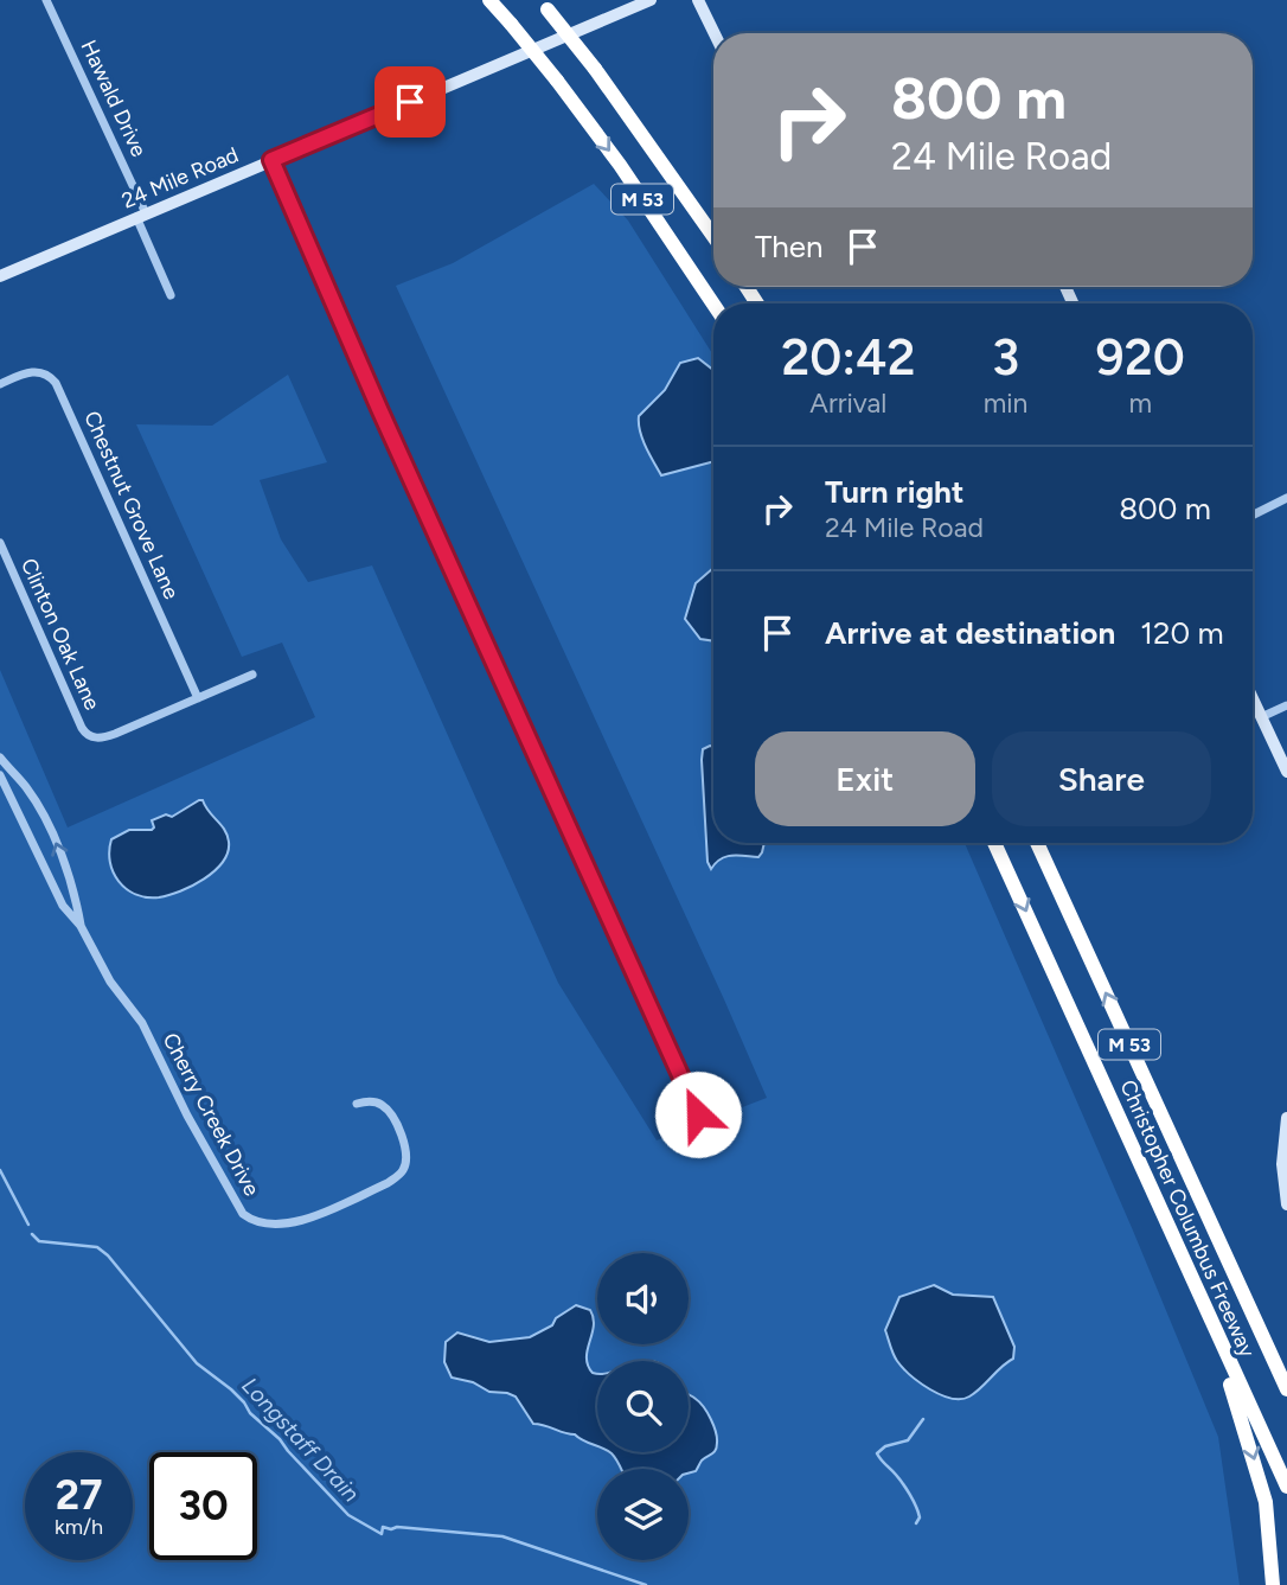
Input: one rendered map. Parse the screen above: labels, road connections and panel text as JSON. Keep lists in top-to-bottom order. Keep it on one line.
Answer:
{"streets":{"highway":["M 53","Christopher Columbus Freeway"],"street":["Hawald Drive","24 Mile Road","Chestnut Grove Lane","Clinton Oak Lane","Cherry Creek Drive"]},"crossings":[["Hawald Drive","24 Mile Road"],["Chestnut Grove Lane","Clinton Oak Lane"]],"water":["Longstaff Drain"],"page":{"turn":["800 m","24 Mile Road"],"then":"Then","eta":["20:42","Arrival","3","min","920","m"],"list":[{"name":"Turn right","note":"24 Mile Road","value":"800 m"},{"name":"Arrive at destination","value":"120 m"}],"buttons":["Exit","Share"],"speed":"27 km/h","limit":"30"}}
